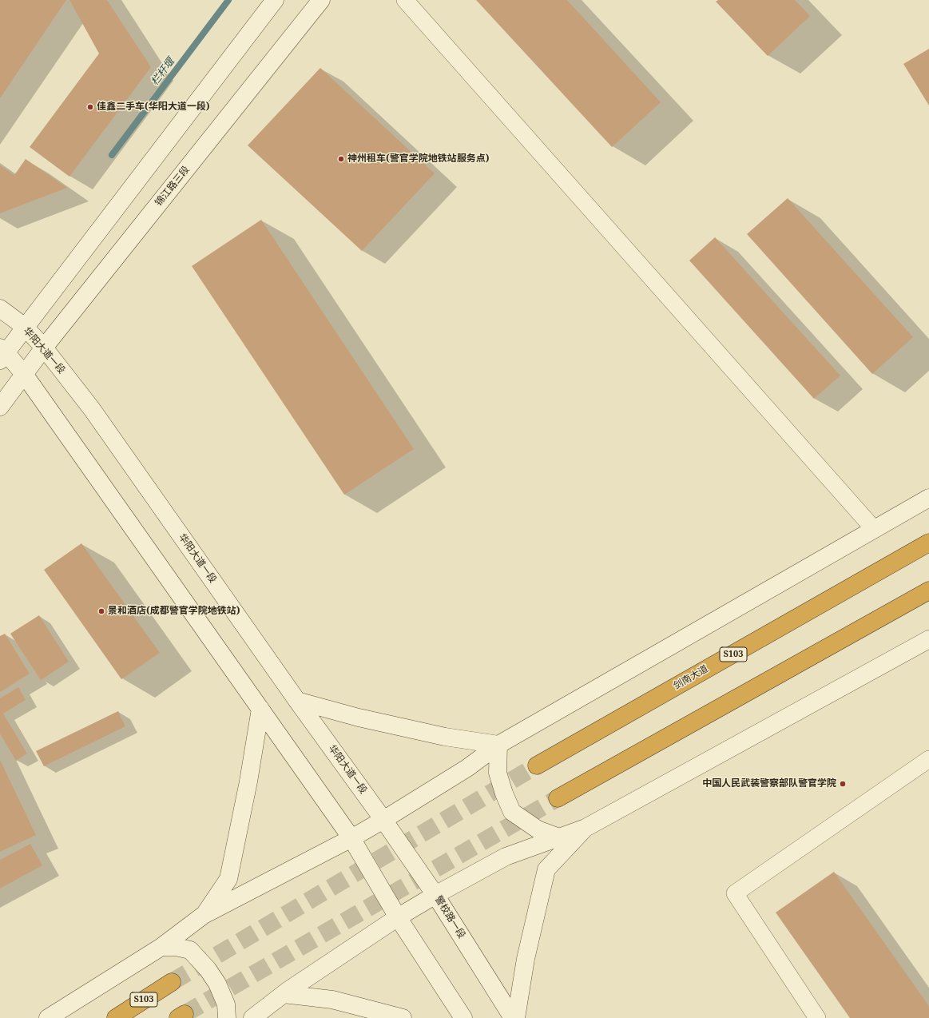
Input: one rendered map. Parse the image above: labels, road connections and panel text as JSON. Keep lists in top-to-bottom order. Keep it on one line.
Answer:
{"streets":{"highway":["S103","剑南大道"],"main road":["锦江路三段","华阳大道一段","警校路一段"]},"crossings":[["锦江路三段","华阳大道一段"],["华阳大道一段","警校路一段"]],"water":["栏杆堰"],"places":["佳鑫二手车(华阳大道一段)","神州租车(警官学院地铁站服务点)","景和酒店(成都警官学院地铁站)","中国人民武装警察部队警官学院"]}
